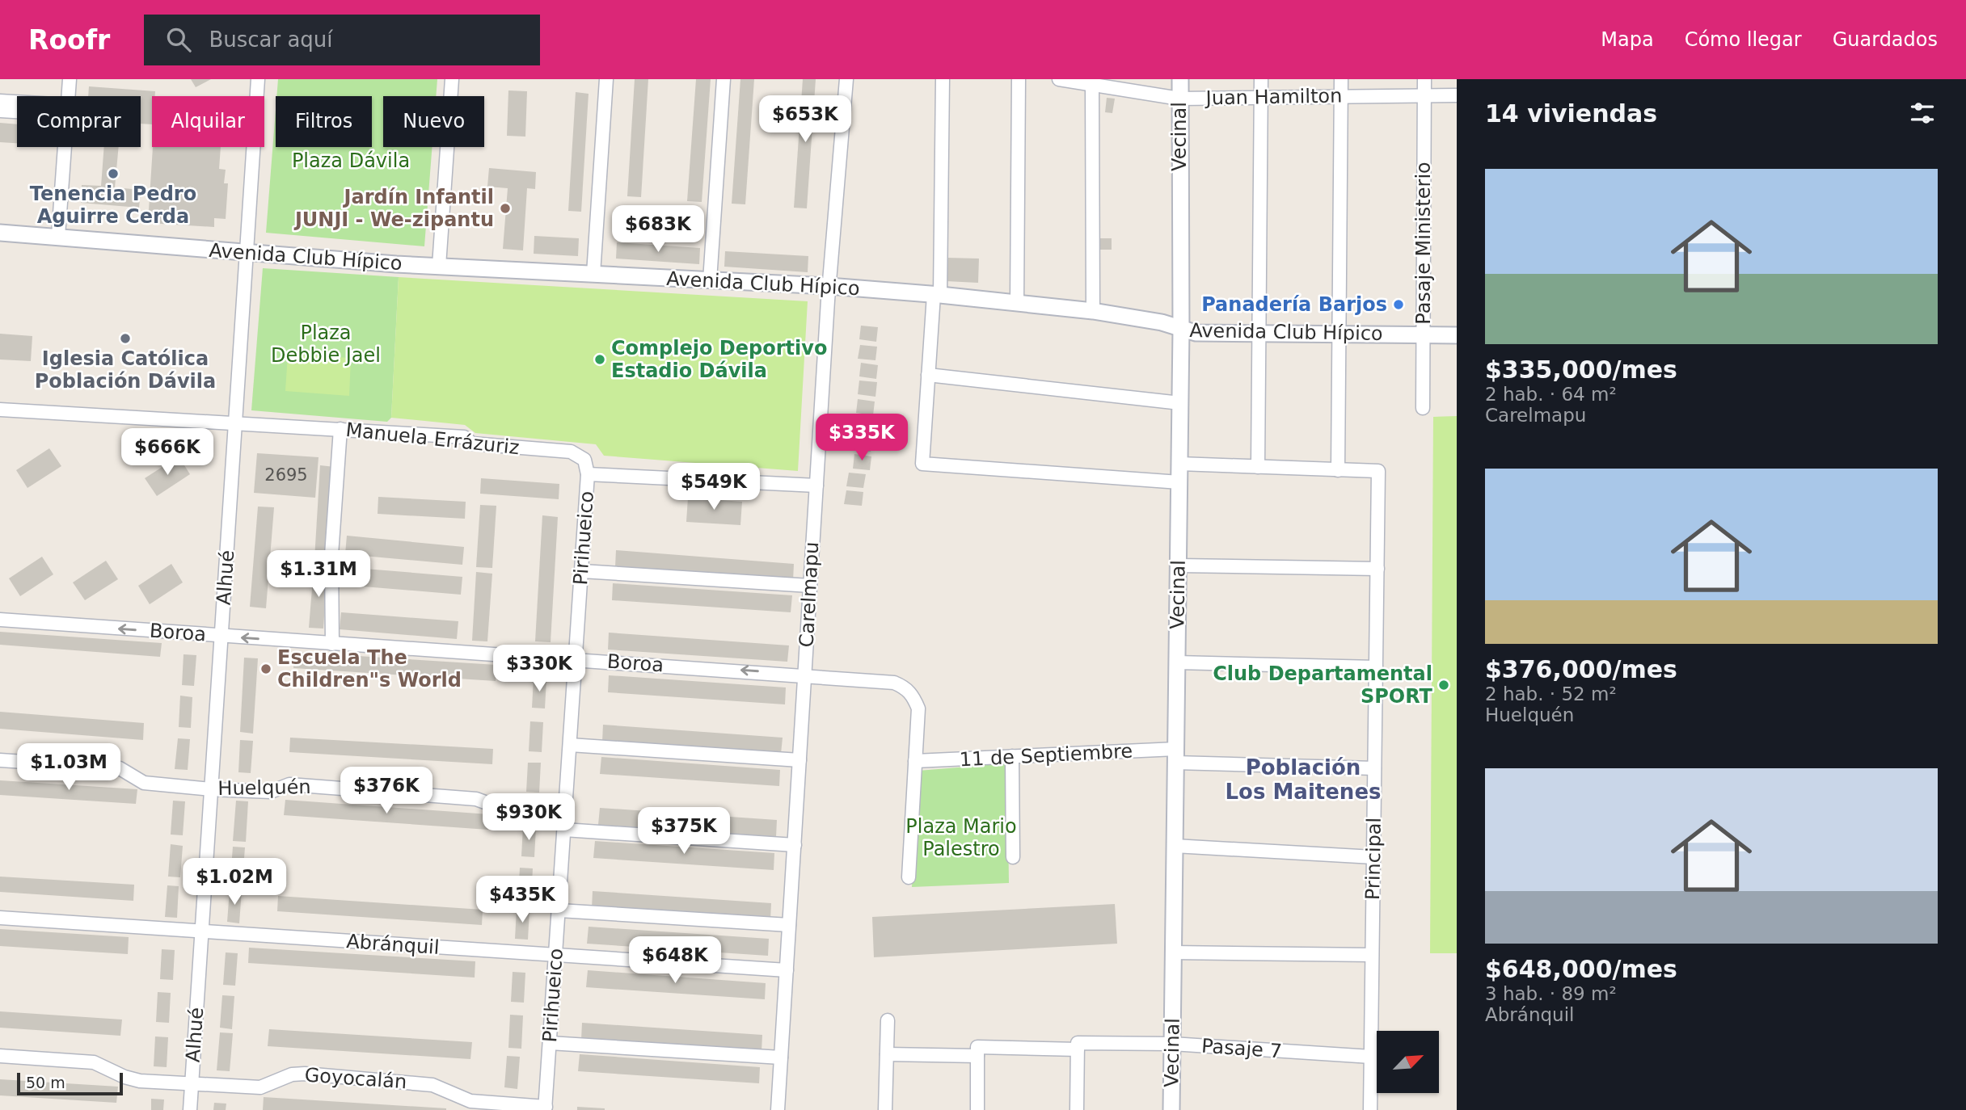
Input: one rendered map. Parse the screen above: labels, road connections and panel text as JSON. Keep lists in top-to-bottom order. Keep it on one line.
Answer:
{"streets":{"street":["Juan Hamilton","Vecinal","Pasaje Ministerio","Avenida Club Hípico","Manuela Errázuriz","Pirihueico","Alhué","Carelmapu","Boroa","11 de Septiembre","Huelquén","Principal","Abránquil","Pasaje 7","Goyocalán"]},"crossings":[["Juan Hamilton","Vecinal"],["Juan Hamilton","Pasaje Ministerio"],["Vecinal","Avenida Club Hípico"],["Vecinal","11 de Septiembre"],["Vecinal","Pasaje 7"],["Pasaje Ministerio","Avenida Club Hípico"],["Avenida Club Hípico","Alhué"],["Avenida Club Hípico","Carelmapu"],["Manuela Errázuriz","Pirihueico"],["Manuela Errázuriz","Alhué"],["Pirihueico","Boroa"],["Pirihueico","Huelquén"],["Pirihueico","Abránquil"],["Pirihueico","Goyocalán"],["Alhué","Boroa"],["Alhué","Huelquén"],["Alhué","Abránquil"],["Alhué","Goyocalán"],["Carelmapu","Boroa"],["Carelmapu","Abránquil"],["Boroa","11 de Septiembre"],["11 de Septiembre","Principal"],["Principal","Pasaje 7"]],"districts":["Población Los Maitenes"],"parks":["Plaza Dávila","Plaza Debbie Jael","Plaza Mario Palestro"],"places":["Tenencia Pedro Aguirre Cerda","Jardín Infantil JUNJI - We-zipantu","Panadería Barjos","Iglesia Católica Población Dávila","Complejo Deportivo Estadio Dávila","Escuela The Children\"s World","Club Departamental SPORT"],"house_numbers":["2695"],"scale_bar":"50 m","north":"top right","page":{"header":"Roofr","search":"Buscar aquí","nav":["Mapa","Cómo llegar","Guardados"],"heading":"14 viviendas","price":["$653K","$683K","$335K","$666K","$549K","$1.31M","$330K","$1.03M","$376K","$930K","$375K","$1.02M","$435K","$648K"],"chip":["Comprar","Alquilar","Filtros","Nuevo"],"list":[{"name":"$335,000/mes","note":"2 hab. · 64 m² · Carelmapu"},{"name":"$376,000/mes","note":"2 hab. · 52 m² · Huelquén"},{"name":"$648,000/mes","note":"3 hab. · 89 m² · Abránquil"}],"scale":"50 m"}}
